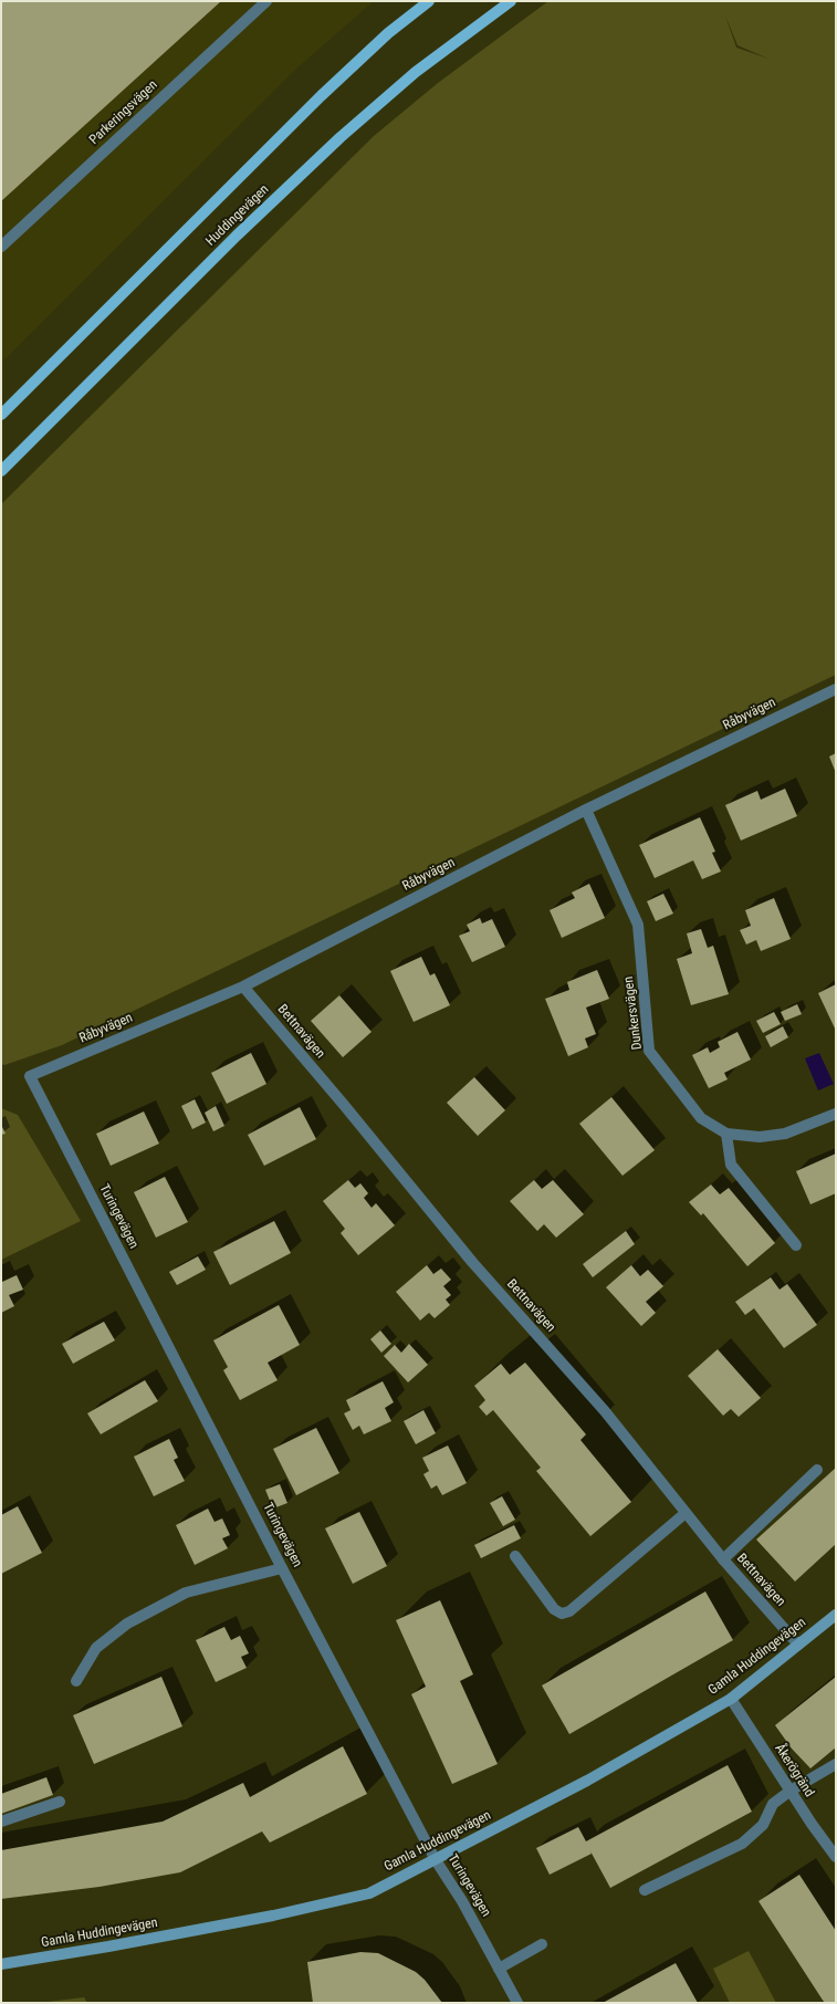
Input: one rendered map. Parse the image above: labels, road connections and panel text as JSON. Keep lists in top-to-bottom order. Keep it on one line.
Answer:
{"streets":{"main road":["Huddingevägen"],"street":["Parkeringsvägen","Råbyvägen","Dunkersvägen","Bettnavägen","Turingevägen","Gamla Huddingevägen","Åkerögränd"]},"crossings":[["Råbyvägen","Dunkersvägen"],["Råbyvägen","Bettnavägen"],["Råbyvägen","Turingevägen"],["Bettnavägen","Gamla Huddingevägen"],["Turingevägen","Gamla Huddingevägen"],["Gamla Huddingevägen","Åkerögränd"]]}
